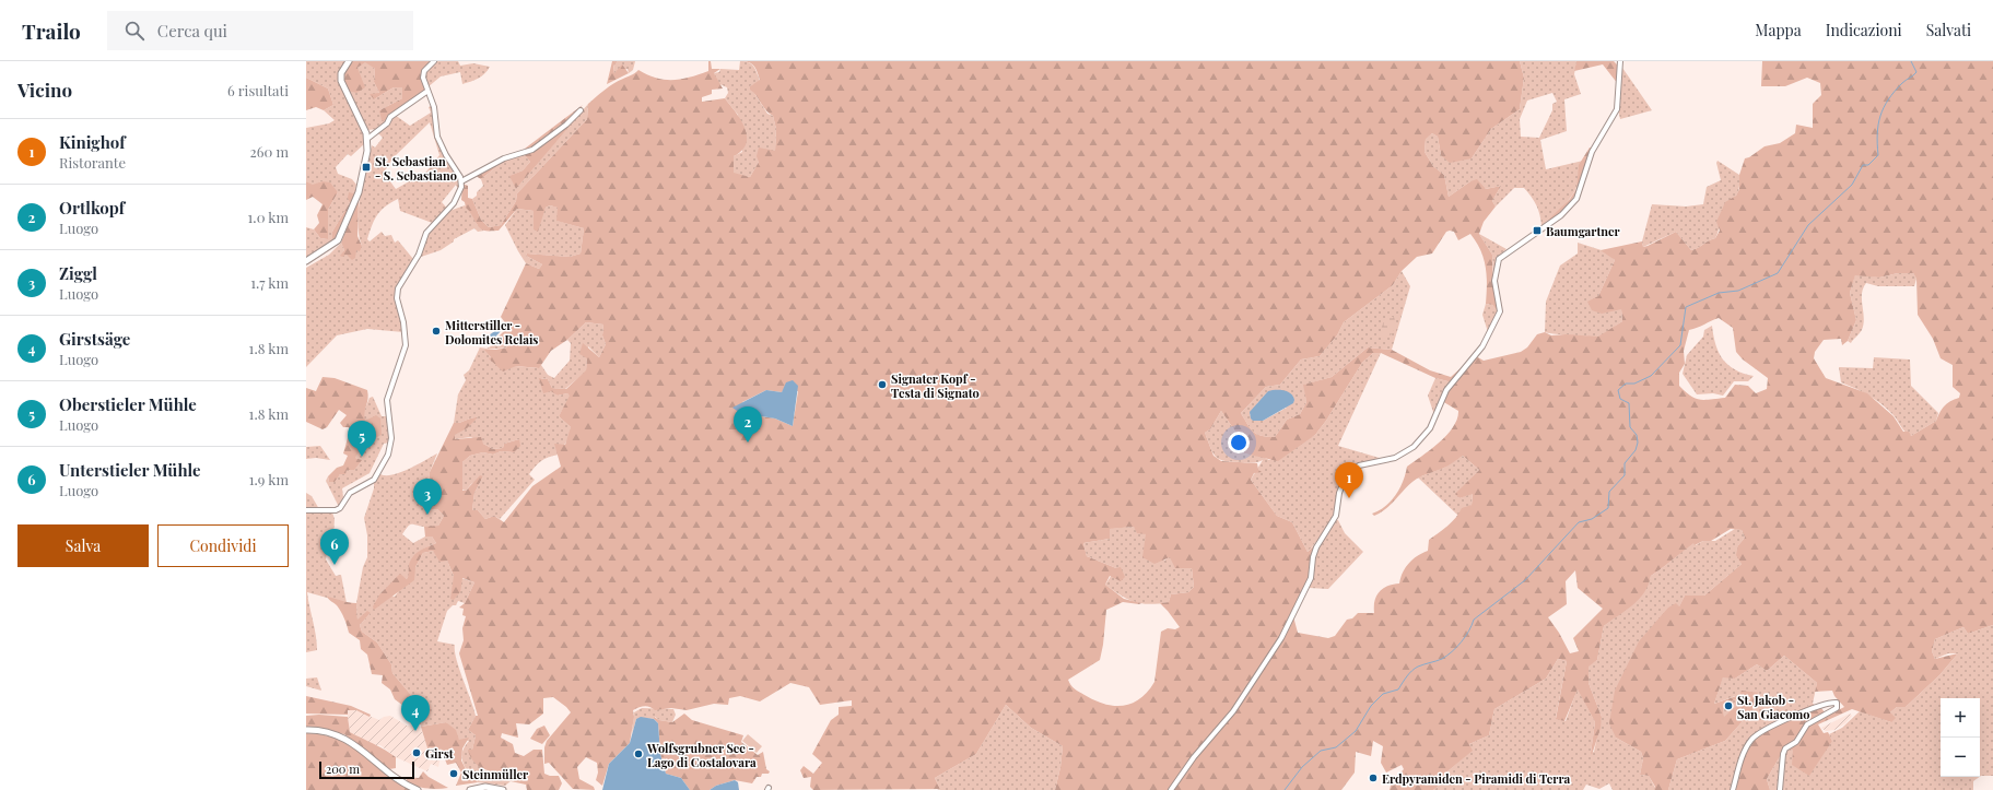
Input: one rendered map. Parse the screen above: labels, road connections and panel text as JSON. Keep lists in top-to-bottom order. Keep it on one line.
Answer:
{"places":{"transit":["St. Sebastian - S. Sebastiano","Baumgartner"],"other":["Mitterstiller - Dolomites Relais","Signater Kopf - Testa di Signato","St. Jakob - San Giacomo","Girst","Wolfsgrubner See - Lago di Costalovara","Steinmüller","Erdpyramiden - Piramidi di Terra"]},"scale_bar":"200 m","page":{"header":"Trailo","search":"Cerca qui","nav":["Mappa","Indicazioni","Salvati"],"heading":["Vicino","6 risultati"],"list":[{"mark":"1","name":"Kinighof","note":"Ristorante","value":"260 m"},{"mark":"2","name":"Ortlkopf","note":"Luogo","value":"1.0 km"},{"mark":"3","name":"Ziggl","note":"Luogo","value":"1.7 km"},{"mark":"4","name":"Girstsäge","note":"Luogo","value":"1.8 km"},{"mark":"5","name":"Oberstieler Mühle","note":"Luogo","value":"1.8 km"},{"mark":"6","name":"Unterstieler Mühle","note":"Luogo","value":"1.9 km"}],"pins":["2","5","1","3","6","4"],"buttons":["Salva","Condividi"],"map_buttons":["+","−"],"scale":"200 m"}}
